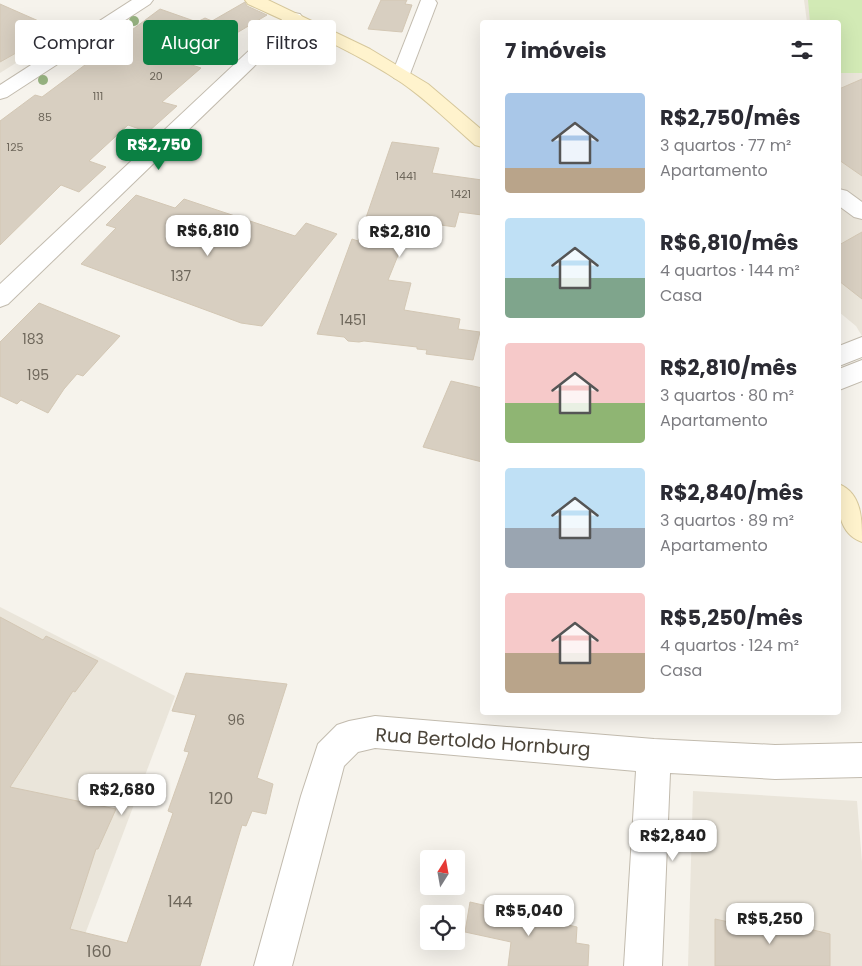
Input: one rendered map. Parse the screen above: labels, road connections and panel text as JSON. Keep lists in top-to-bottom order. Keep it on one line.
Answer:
{"streets":{"street":["Rua Bertoldo Hornburg"]},"house_numbers":["20","111","85","125","1441","1421","137","1451","183","195","96","120","144","160"],"north":"top","page":{"chip":["Comprar","Alugar","Filtros"],"heading":"7 imóveis","list":[{"name":"R$2,750/mês","note":"3 quartos · 77 m² · Apartamento"},{"name":"R$6,810/mês","note":"4 quartos · 144 m² · Casa"},{"name":"R$2,810/mês","note":"3 quartos · 80 m² · Apartamento"},{"name":"R$2,840/mês","note":"3 quartos · 89 m² · Apartamento"},{"name":"R$5,250/mês","note":"4 quartos · 124 m² · Casa"}],"price":["R$2,750","R$6,810","R$2,810","R$2,680","R$2,840","R$5,040","R$5,250"]}}
